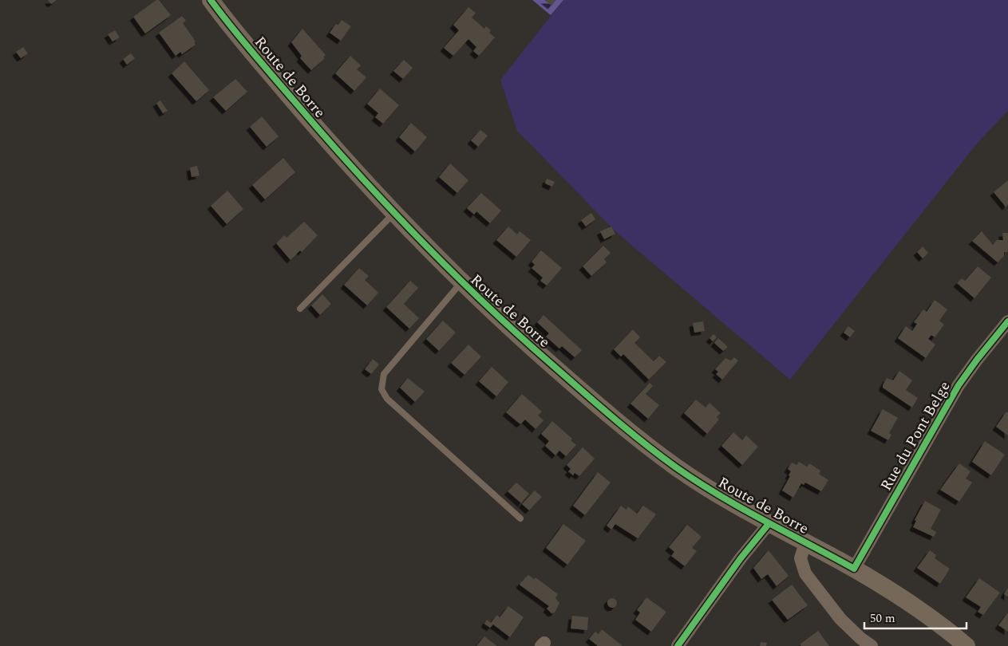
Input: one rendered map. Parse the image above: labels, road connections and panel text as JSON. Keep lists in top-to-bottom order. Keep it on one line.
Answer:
{"streets":{"main road":["Route de Borre"],"street":["Rue du Pont Belge"]},"crossings":[["Route de Borre","Rue du Pont Belge"]],"scale_bar":"50 m"}
